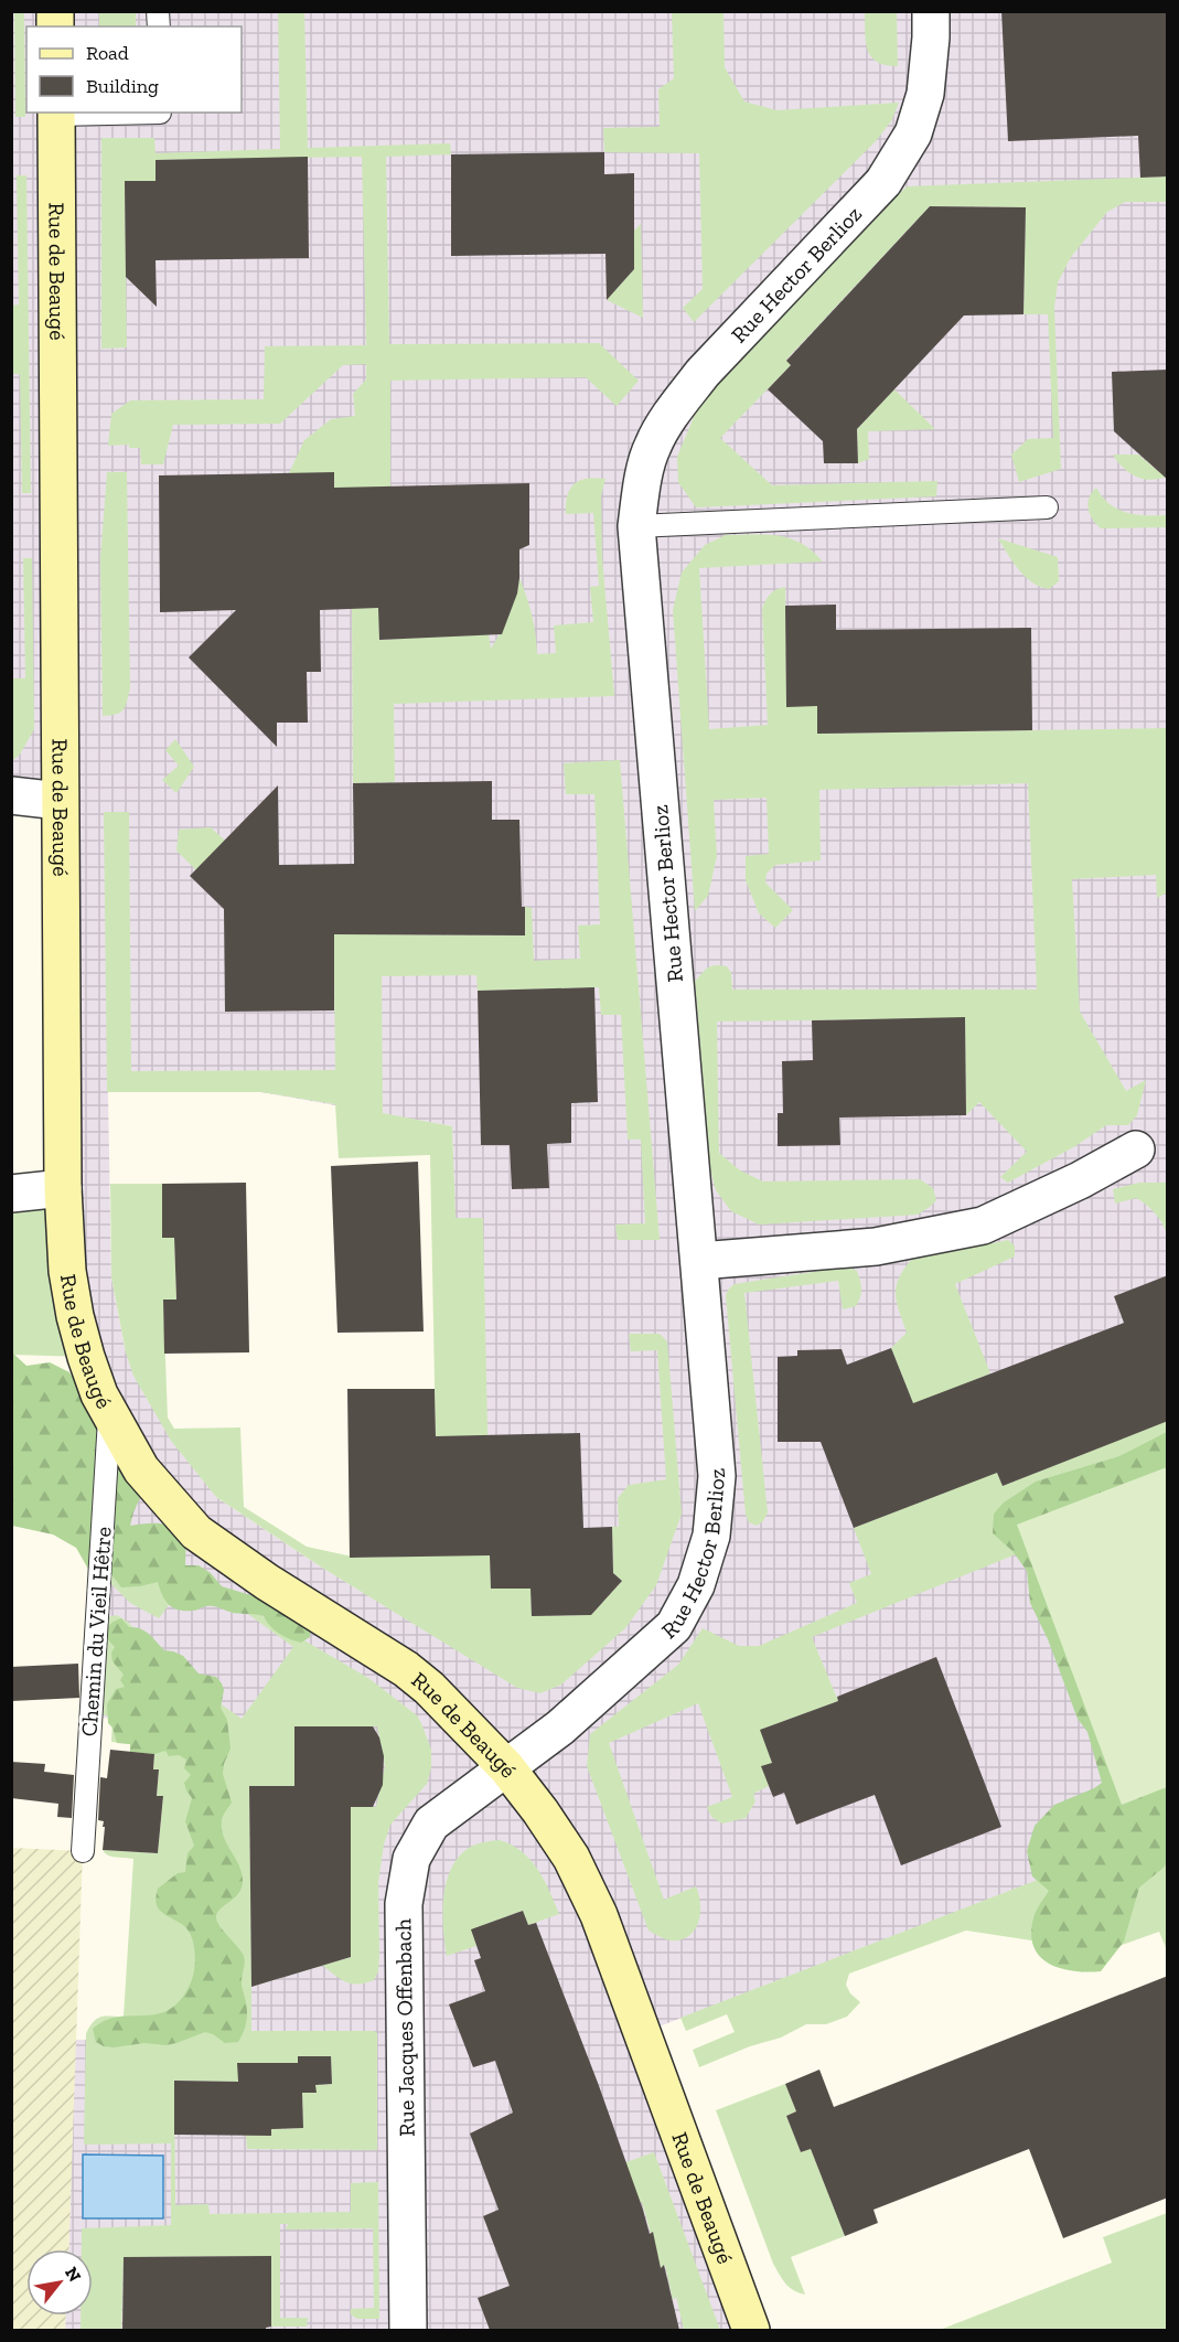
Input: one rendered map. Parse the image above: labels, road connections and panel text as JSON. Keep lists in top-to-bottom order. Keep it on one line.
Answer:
{"streets":{"street":["Rue de Beaugé","Rue Hector Berlioz","Rue Jacques Offenbach"],"lane":["Chemin du Vieil Hêtre"]},"crossings":[["Rue de Beaugé","Rue Hector Berlioz"],["Rue de Beaugé","Chemin du Vieil Hêtre"],["Rue de Beaugé","Rue Jacques Offenbach"],["Rue Hector Berlioz","Rue Jacques Offenbach"]],"legend":["Road","Building"],"north":"top right"}
